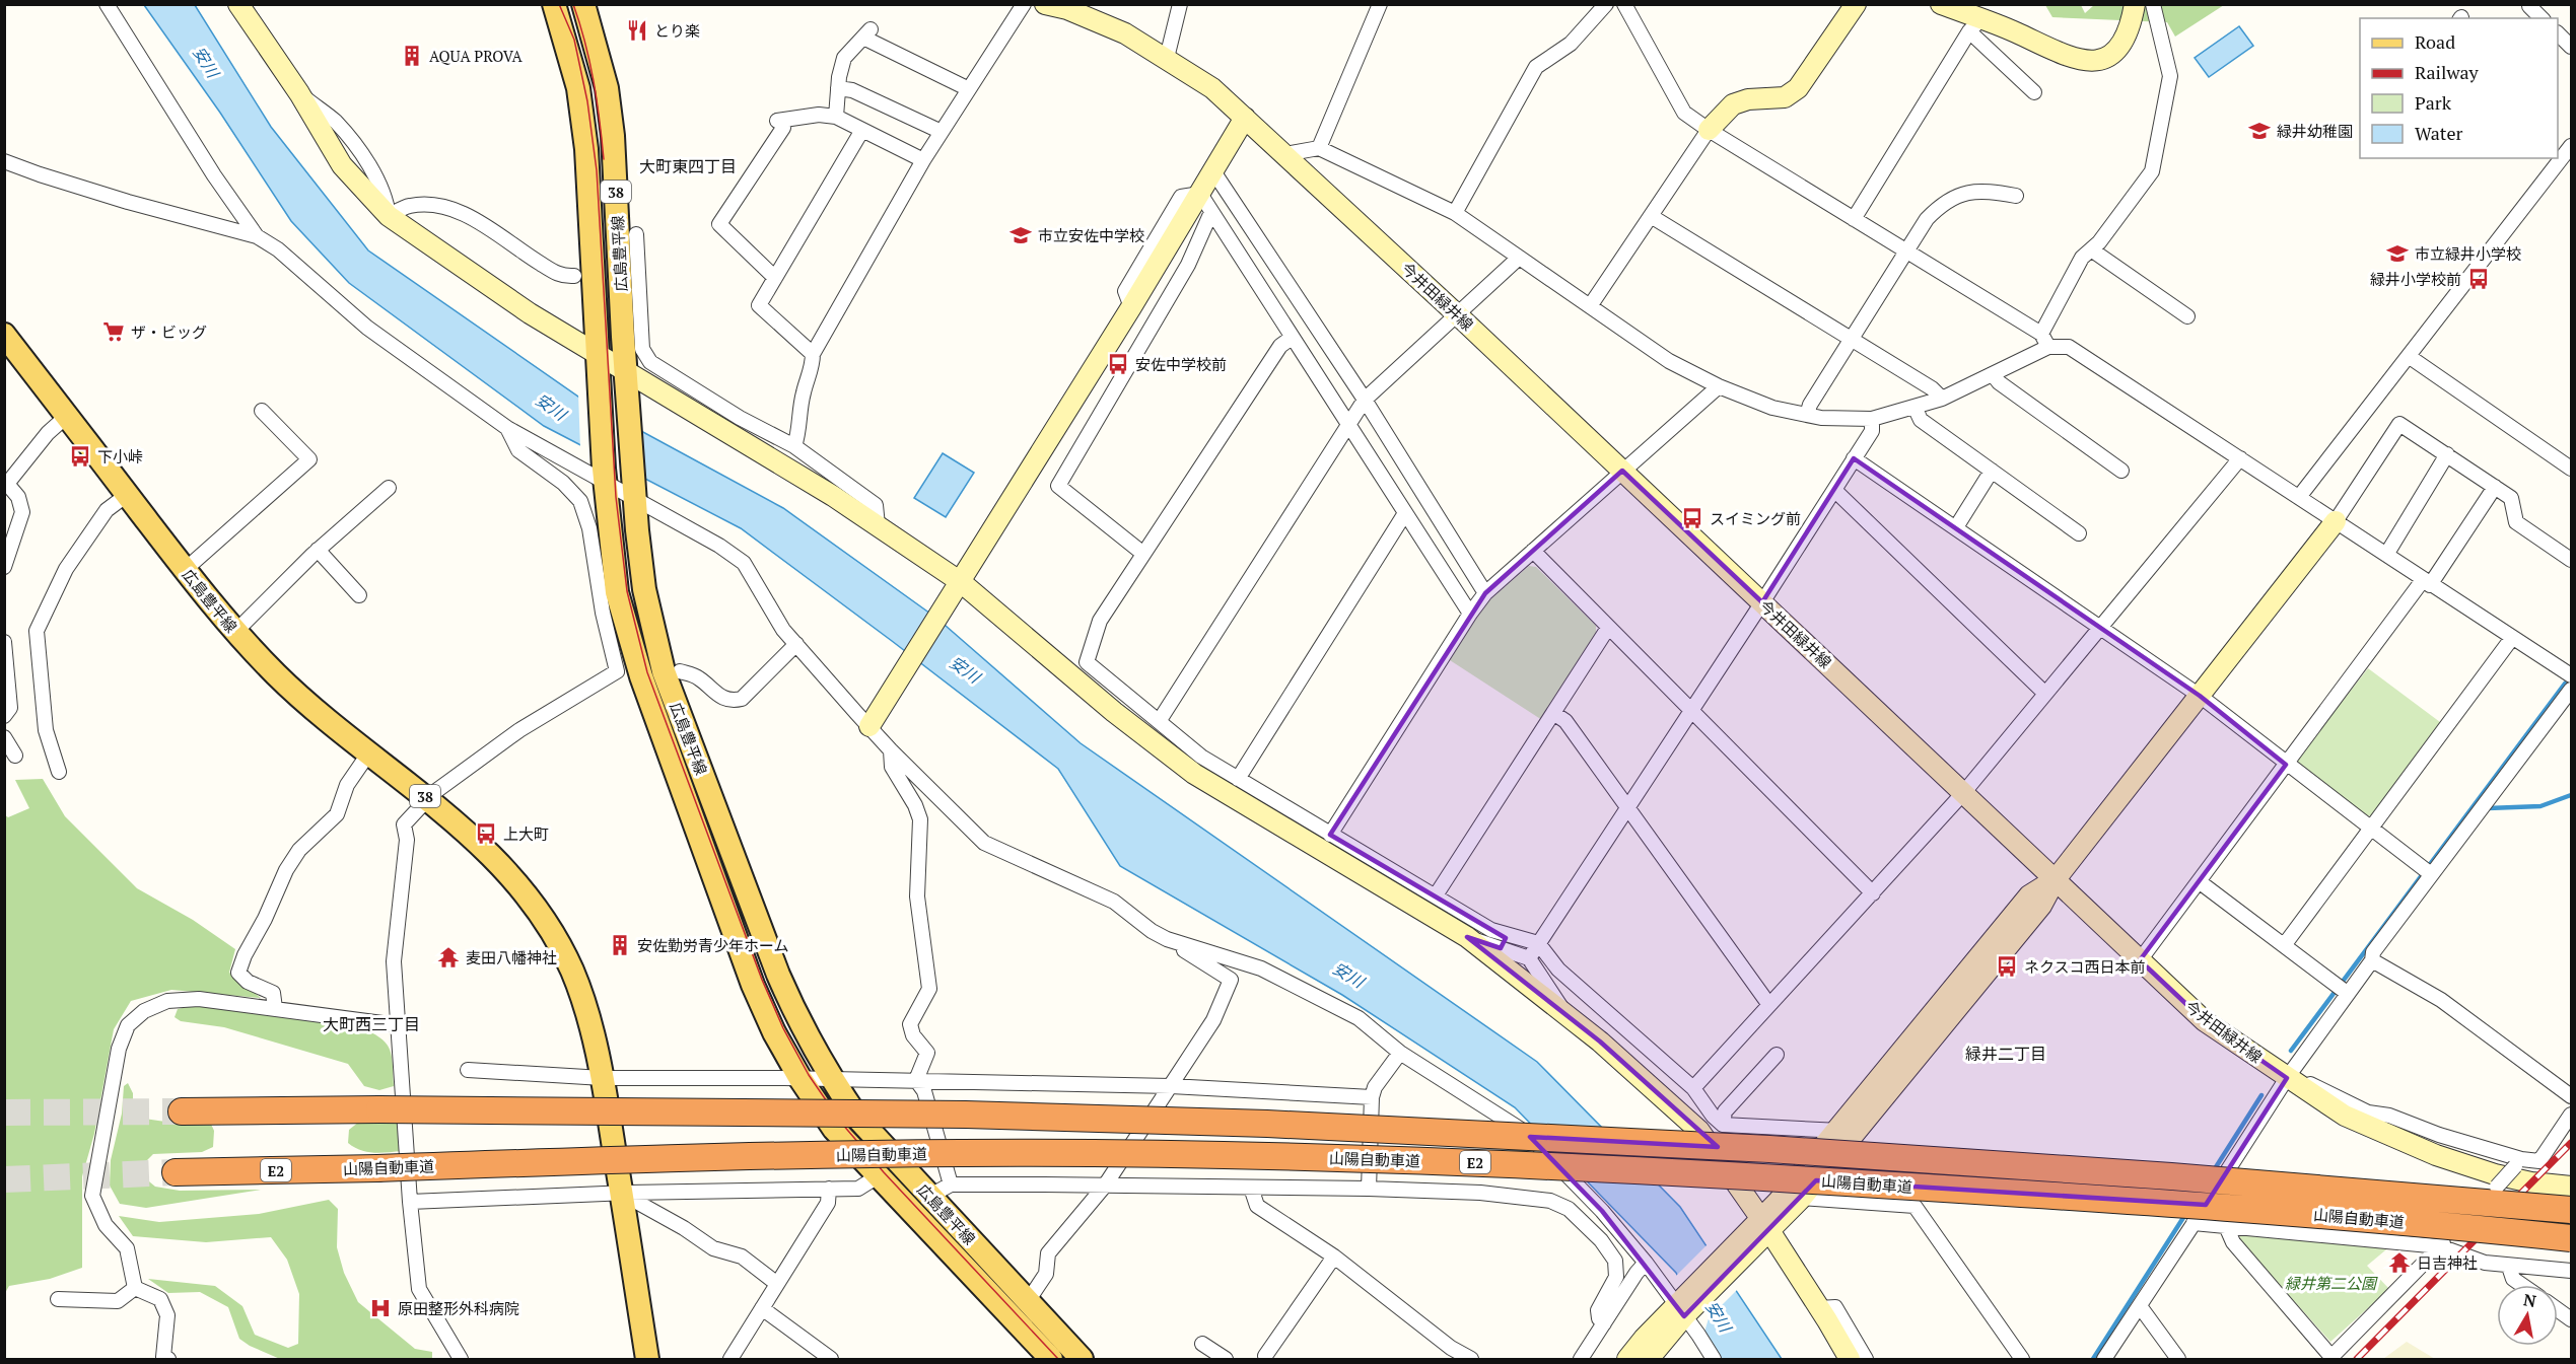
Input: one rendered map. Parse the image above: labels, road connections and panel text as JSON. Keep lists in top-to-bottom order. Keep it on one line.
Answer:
{"streets":{"highway":["山陽自動車道","E2"],"main road":["38","広島豊平線"],"street":["今井田緑井線"]},"districts":["大町東四丁目","大町西三丁目","緑井二丁目"],"water":["安川"],"parks":["緑井第二公園"],"places":{"restaurant":["とり楽"],"building":["AQUA PROVA","安佐勤労青少年ホーム"],"school or university":["緑井幼稚園","市立安佐中学校","市立緑井小学校"],"bus stop":["緑井小学校前","安佐中学校前","下小峠","スイミング前","上大町","ネクスコ西日本前"],"supermarket":["ザ・ビッグ"],"temple":["麦田八幡神社","日吉神社"],"hospital":["原田整形外科病院"]},"legend":["Road","Railway","Park","Water"],"north":"top"}
